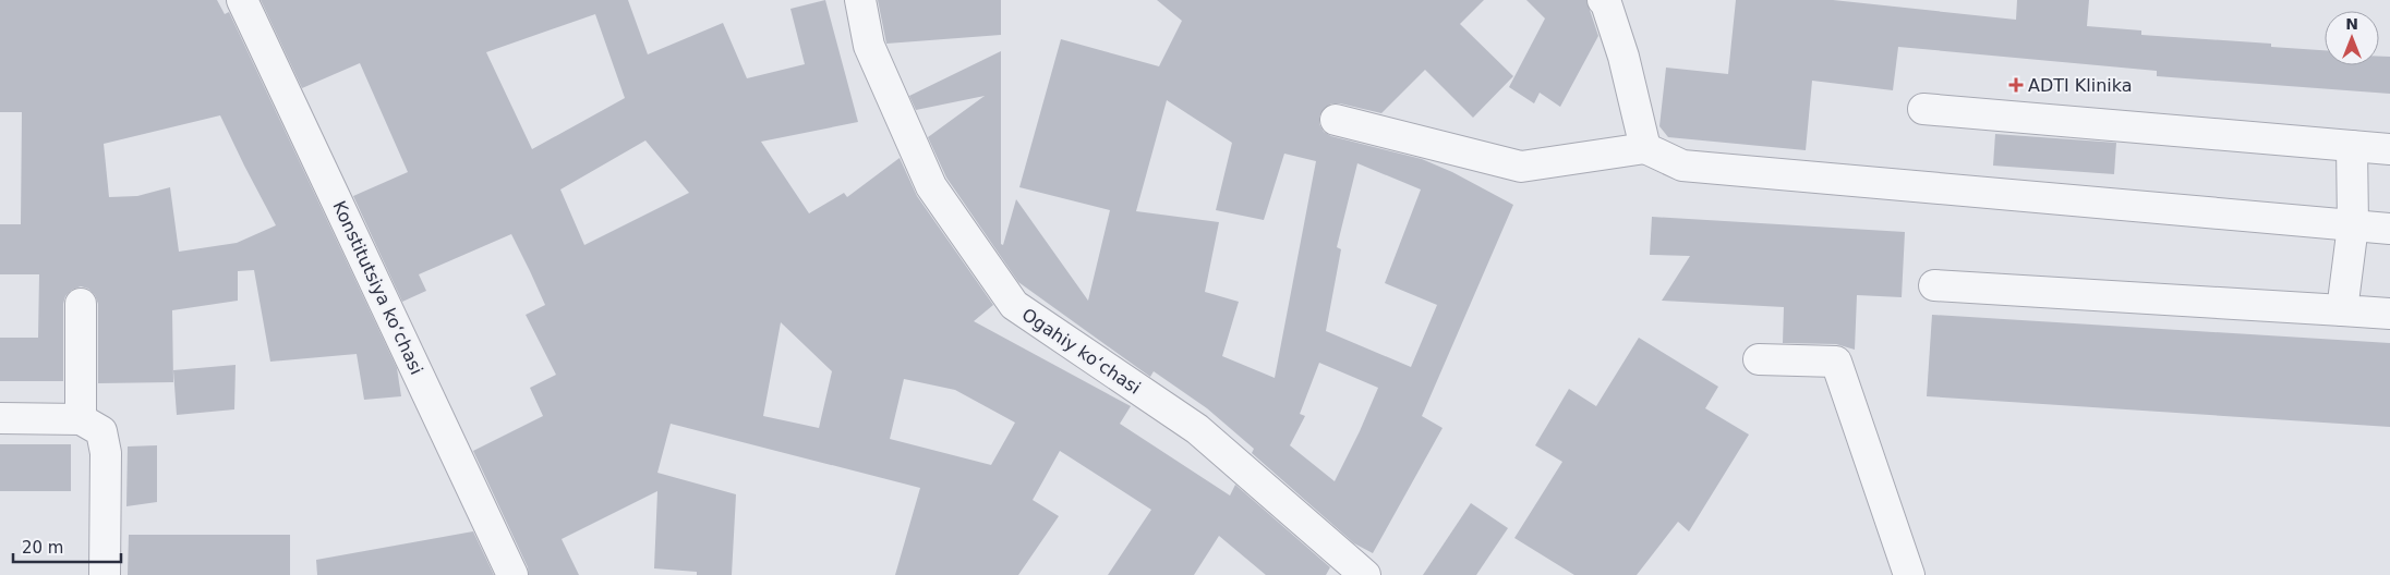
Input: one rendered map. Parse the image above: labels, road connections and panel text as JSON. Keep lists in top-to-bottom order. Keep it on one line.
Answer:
{"streets":{"street":["Konstitutsiya koʻchasi","Ogahiy koʻchasi"]},"places":{"health":["ADTI Klinika"]},"scale_bar":"20 m","north":"top"}
